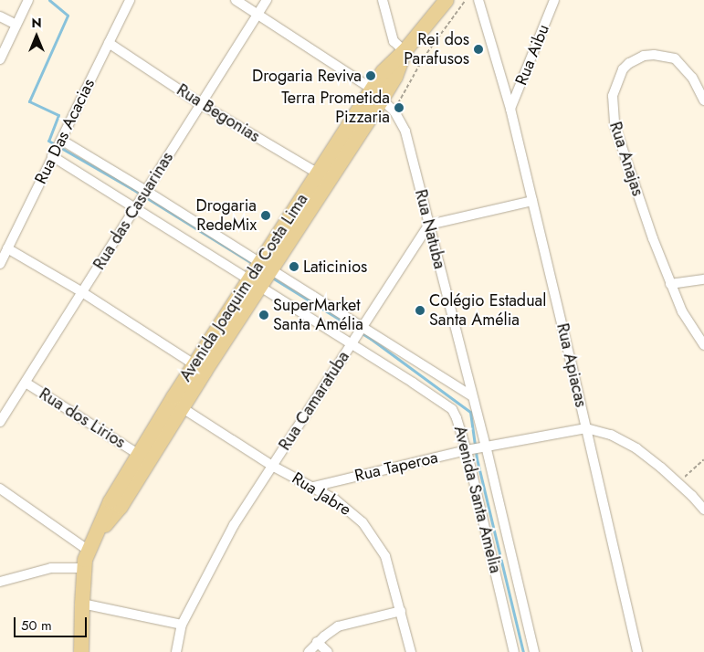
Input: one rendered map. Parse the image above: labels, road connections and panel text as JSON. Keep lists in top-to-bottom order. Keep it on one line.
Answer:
{"streets":{"main road":["Avenida Joaquim da Costa Lima"],"street":["Rua Aibu","Rua Begonias","Rua Das Acacias","Rua Anajas","Rua das Casuarinas","Rua Natuba","Rua Apiacas","Rua Camaratuba","Rua dos Lirios","Rua Taperoa","Rua Jabre","Avenida Santa Amelia"]},"crossings":[["Rua Aibu","Rua Apiacas"],["Rua Begonias","Rua Das Acacias"],["Rua Begonias","Rua das Casuarinas"],["Rua Begonias","Avenida Joaquim da Costa Lima"],["Rua Das Acacias","Avenida Santa Amelia"],["Rua das Casuarinas","Rua Natuba"],["Rua das Casuarinas","Rua dos Lirios"],["Rua das Casuarinas","Avenida Santa Amelia"],["Rua Natuba","Avenida Joaquim da Costa Lima"],["Rua Natuba","Rua Camaratuba"],["Rua Natuba","Rua Taperoa"],["Rua Natuba","Avenida Santa Amelia"],["Avenida Joaquim da Costa Lima","Rua dos Lirios"],["Avenida Joaquim da Costa Lima","Rua Jabre"],["Avenida Joaquim da Costa Lima","Avenida Santa Amelia"],["Rua Apiacas","Rua Taperoa"],["Rua Camaratuba","Rua Jabre"],["Rua Camaratuba","Avenida Santa Amelia"],["Rua Taperoa","Rua Jabre"],["Rua Taperoa","Avenida Santa Amelia"]],"places":["Rei dos Parafusos","Drogaria Reviva","Terra Prometida Pizzaria","Drogaria RedeMix","Laticinios","Colégio Estadual Santa Amélia","SuperMarket Santa Amélia"],"scale_bar":"50 m","north":"top"}
